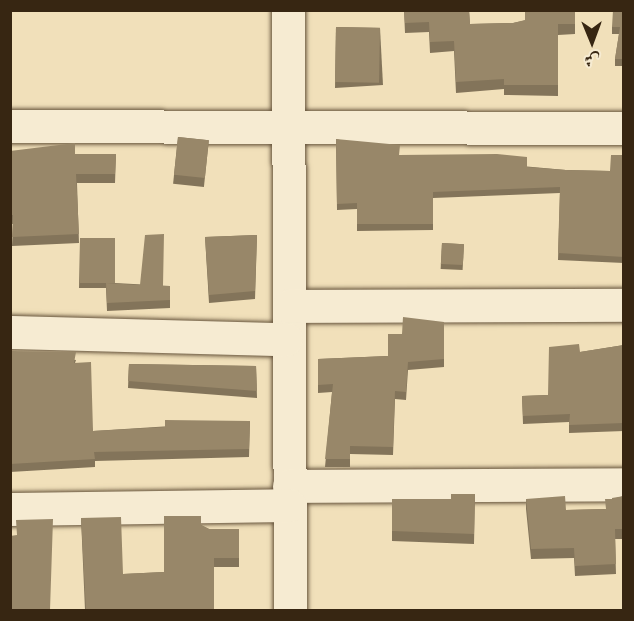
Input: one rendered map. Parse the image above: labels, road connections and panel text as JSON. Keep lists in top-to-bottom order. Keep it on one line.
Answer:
{"north":"bottom"}
